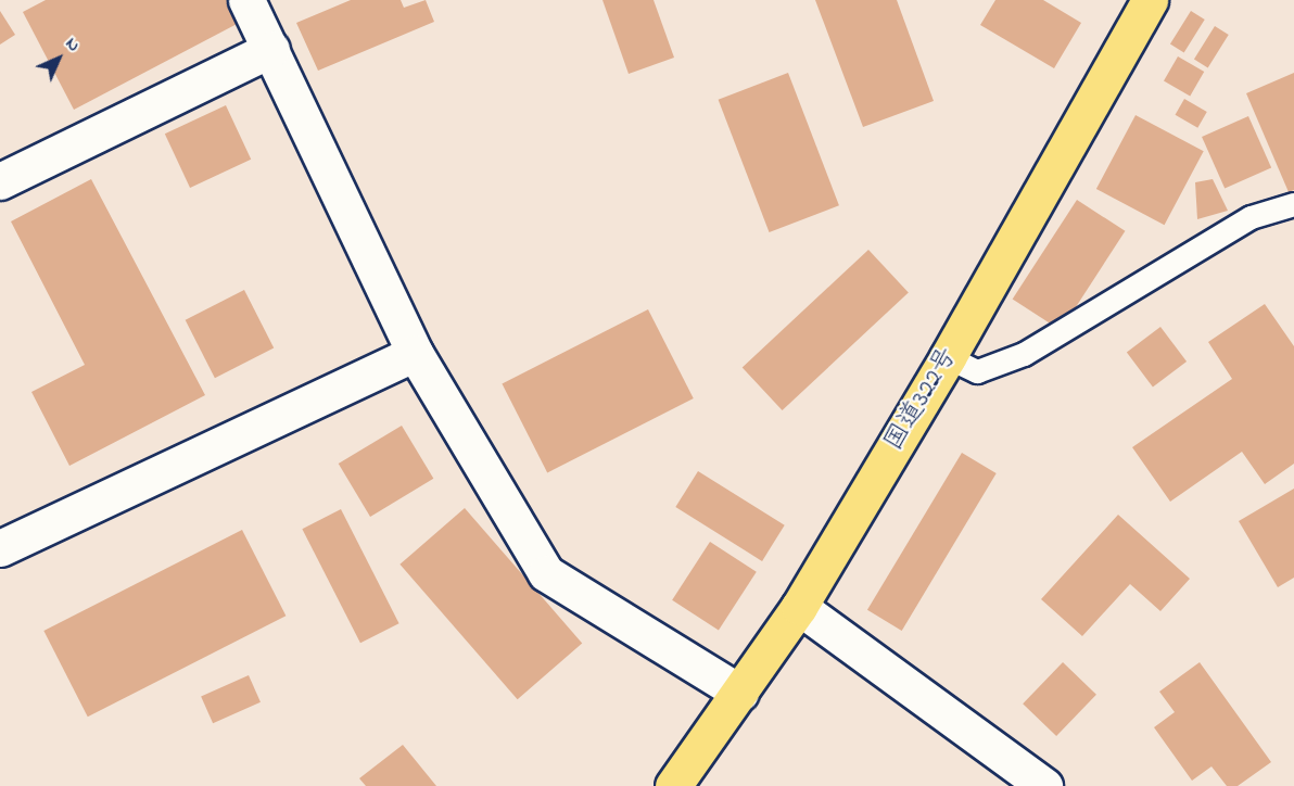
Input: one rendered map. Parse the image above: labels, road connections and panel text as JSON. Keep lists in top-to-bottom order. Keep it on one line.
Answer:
{"streets":{"highway":["国道322号"]},"north":"top right"}
